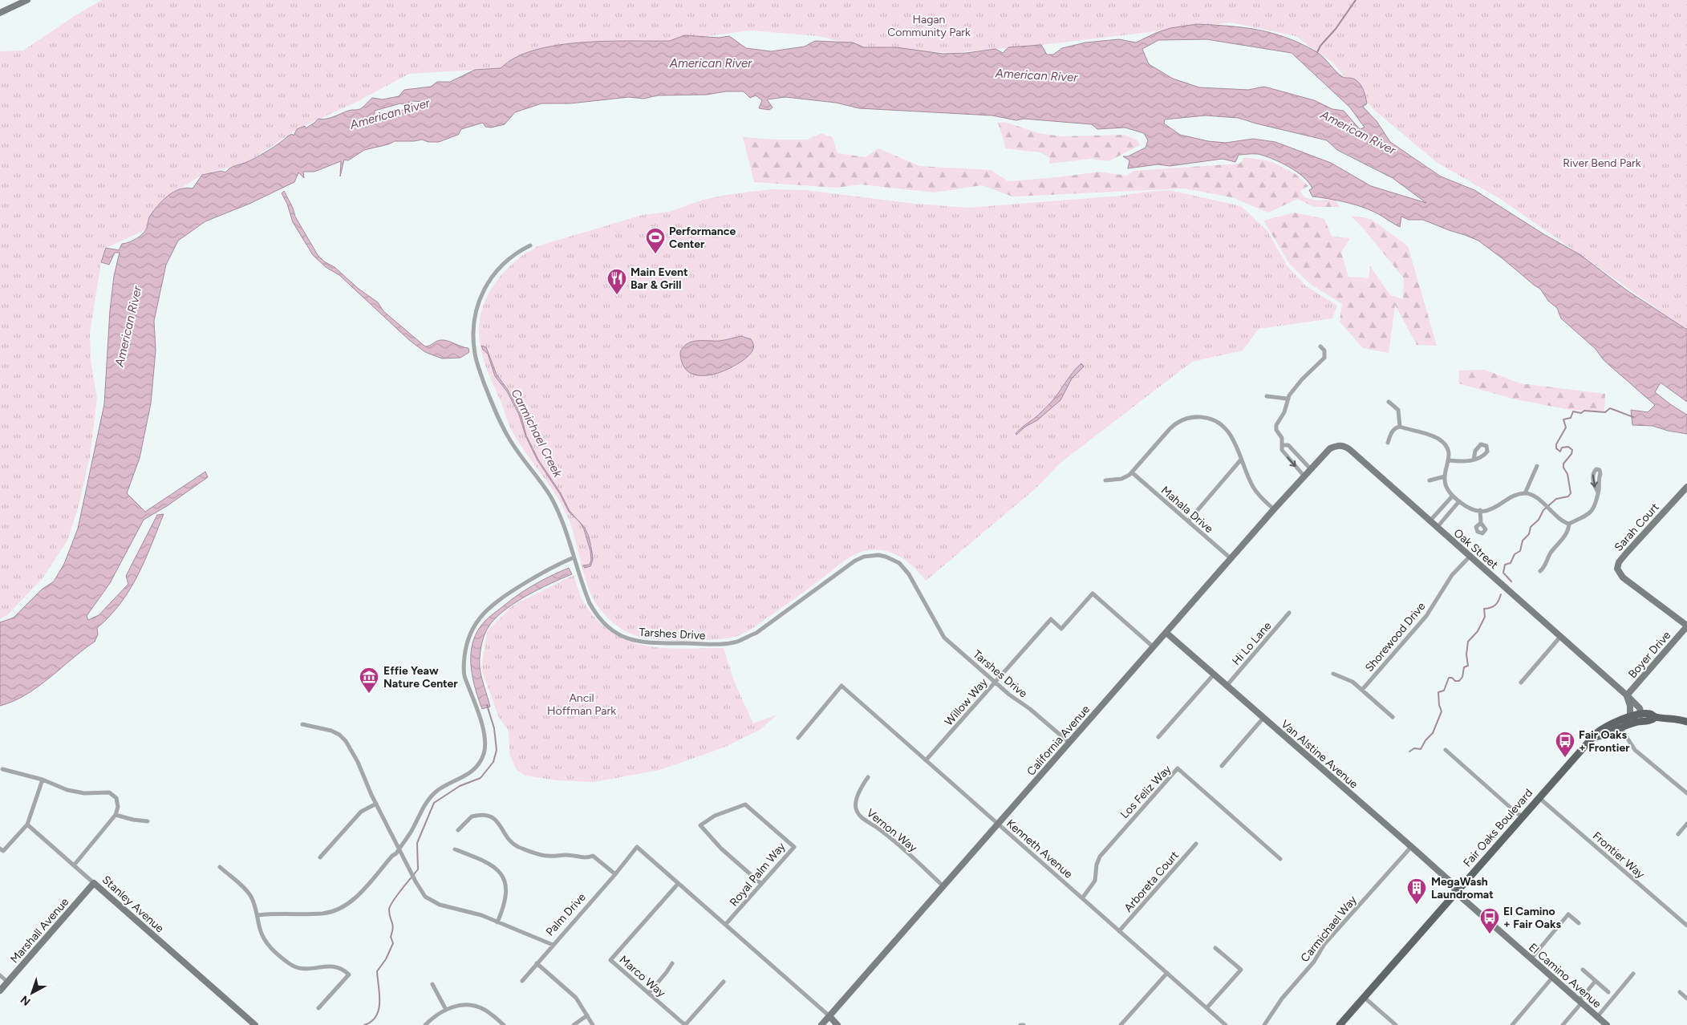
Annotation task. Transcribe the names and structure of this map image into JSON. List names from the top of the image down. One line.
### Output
{"streets":{"main road":["Fair Oaks Boulevard"],"street":["Mahala Drive","Sarah Court","Oak Street","Tarshes Drive","Shorewood Drive","Hi Lo Lane","Boyer Drive","Willow Way","California Avenue","Van Alstine Avenue","Los Feliz Way","Vernon Way","Kenneth Avenue","Frontier Way","Royal Palm Way","Arboreta Court","Stanley Avenue","Palm Drive","Carmichael Way","Marshall Avenue","El Camino Avenue","Marco Way"]},"crossings":[["Mahala Drive","California Avenue"],["Sarah Court","Boyer Drive"],["Oak Street","Shorewood Drive"],["Oak Street","Boyer Drive"],["Oak Street","California Avenue"],["Tarshes Drive","Willow Way"],["Tarshes Drive","California Avenue"],["Hi Lo Lane","Van Alstine Avenue"],["Willow Way","California Avenue"],["Willow Way","Kenneth Avenue"],["California Avenue","Van Alstine Avenue"],["California Avenue","Vernon Way"],["California Avenue","Kenneth Avenue"],["California Avenue","Palm Drive"],["Van Alstine Avenue","Fair Oaks Boulevard"],["Van Alstine Avenue","Carmichael Way"],["Van Alstine Avenue","El Camino Avenue"],["Los Feliz Way","Kenneth Avenue"],["Fair Oaks Boulevard","Frontier Way"],["Fair Oaks Boulevard","El Camino Avenue"],["Kenneth Avenue","Arboreta Court"],["Royal Palm Way","Palm Drive"],["Stanley Avenue","Marshall Avenue"],["Palm Drive","Marco Way"]],"water":["American River","Carmichael Creek"],"parks":["Hagan Community Park","River Bend Park","Ancil Hoffman Park"],"places":{"sports":["Performance Center"],"restaurant":["Main Event Bar & Grill"],"museum":["Effie Yeaw Nature Center"],"bus stop":["Fair Oaks + Frontier","El Camino + Fair Oaks"],"building":["MegaWash Laundromat"]},"north":"bottom left"}
